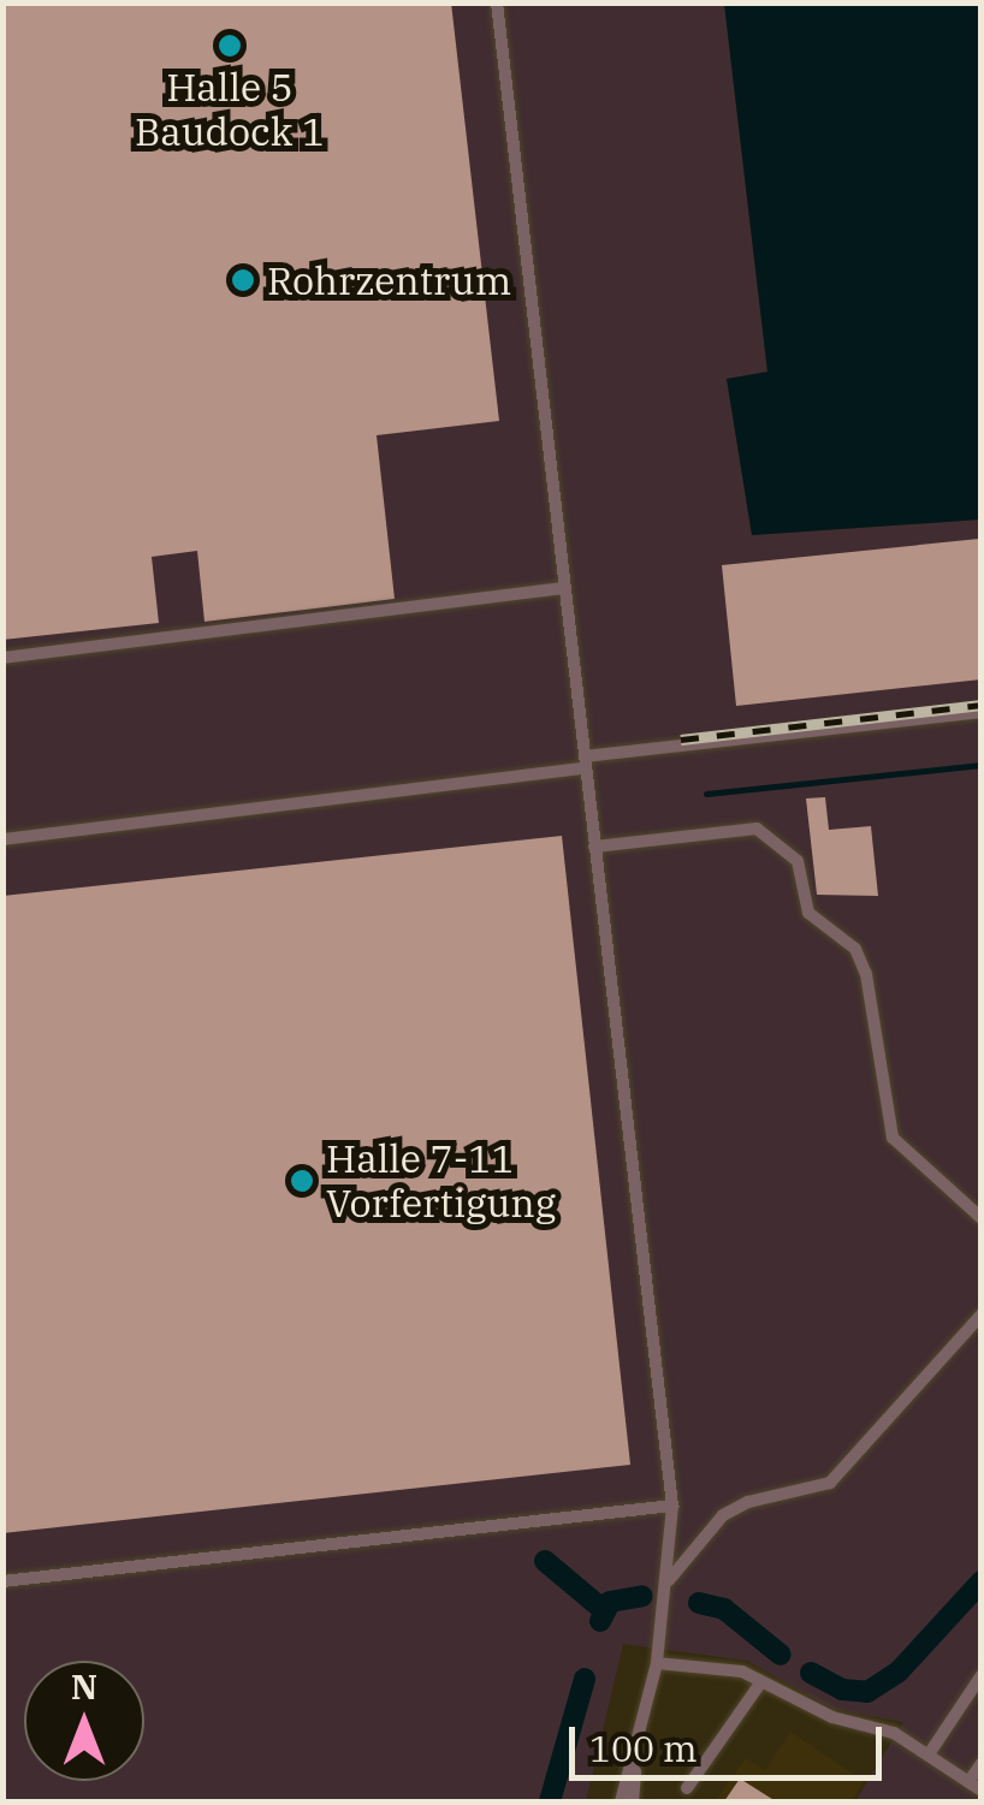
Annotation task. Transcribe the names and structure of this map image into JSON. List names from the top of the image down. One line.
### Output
{"places":["Halle 5 Baudock 1","Rohrzentrum","Halle 7-11 Vorfertigung"],"scale_bar":"100 m","north":"top"}
